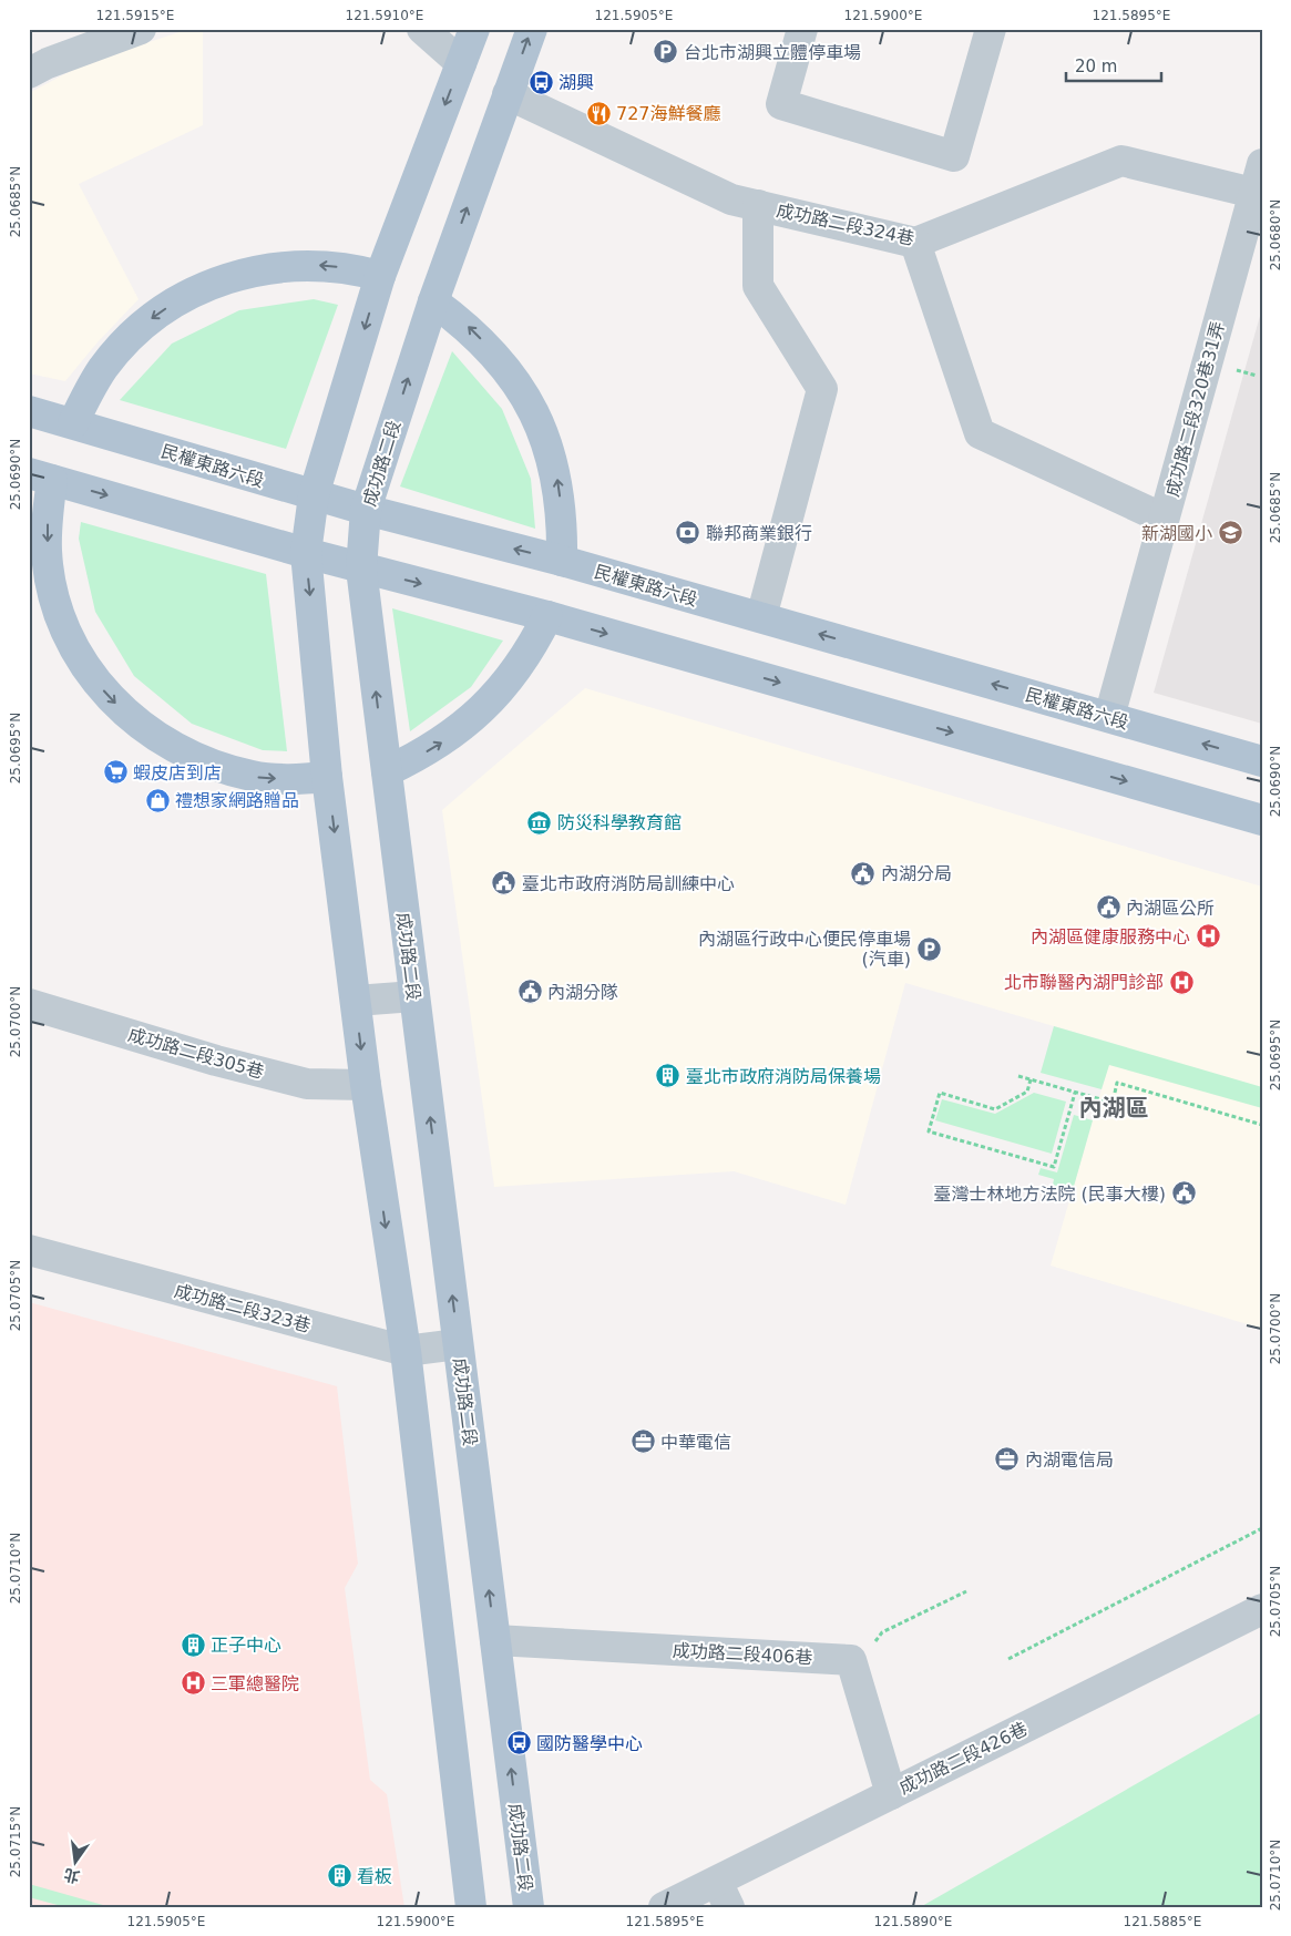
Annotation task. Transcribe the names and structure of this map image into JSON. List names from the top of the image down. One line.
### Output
{"streets":{"main road":["成功路二段","民權東路六段"],"street":["成功路二段324巷","成功路二段320巷31弄","成功路二段305巷","成功路二段323巷","成功路二段406巷","成功路二段426巷"]},"crossings":[["成功路二段324巷","成功路二段320巷31弄"],["成功路二段324巷","成功路二段"],["成功路二段320巷31弄","民權東路六段"],["成功路二段","民權東路六段"],["成功路二段","成功路二段323巷"],["成功路二段","成功路二段406巷"]],"districts":["內湖區"],"places":{"parking":["台北市湖興立體停車場","內湖區行政中心便民停車場 (汽車)"],"bus stop":["湖興","國防醫學中心"],"restaurant":["727海鮮餐廳"],"bank":["聯邦商業銀行"],"school or university":["新湖國小"],"supermarket":["蝦皮店到店"],"shop":["禮想家網路贈品"],"museum":["防災科學教育館"],"public building":["內湖分局","臺北市政府消防局訓練中心","內湖區公所","內湖分隊","臺灣士林地方法院 (民事大樓)"],"hospital":["內湖區健康服務中心","北市聯醫內湖門診部","三軍總醫院"],"building":["臺北市政府消防局保養場","正子中心","看板"],"office":["中華電信","內湖電信局"]},"scale_bar":"20 m","north":"bottom","coordinates":["121.5915°E","121.5910°E","121.5905°E","121.5900°E","121.5895°E","25.0685°N","25.0680°N","25.0690°N","25.0695°N","25.0700°N","25.0705°N","25.0710°N","25.0715°N","121.5890°E","121.5885°E"]}
